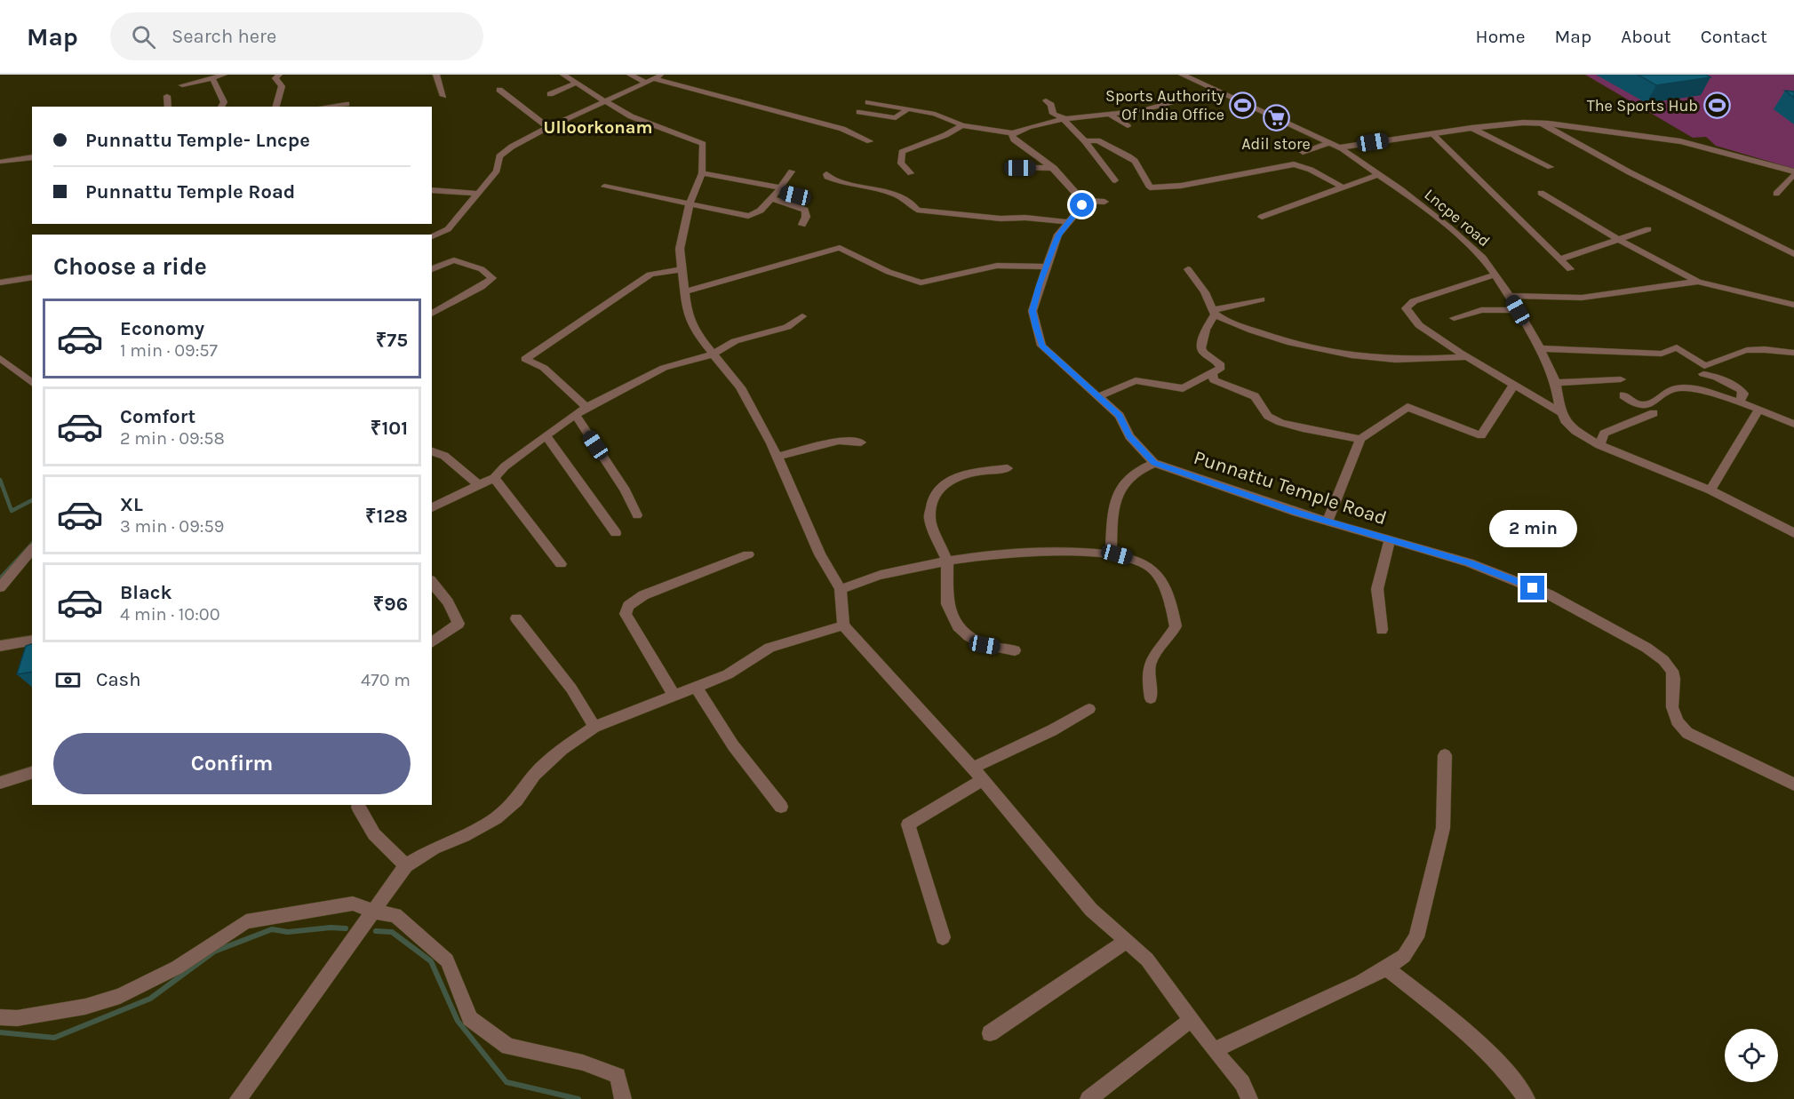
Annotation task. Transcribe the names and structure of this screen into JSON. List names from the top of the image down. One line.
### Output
{"streets":{"street":["Lncpe road","Punnattu Temple Road"]},"districts":["Ulloorkonam"],"places":{"sports":["Sports Authority Of India Office","The Sports Hub"],"supermarket":["Adil store"]},"page":{"header":"Map","search":"Search here","nav":["Home","Map","About","Contact"],"banner":["Punnattu Temple- Lncpe","Punnattu Temple Road"],"heading":"Choose a ride","list":[{"name":"Economy","note":"1 min · 09:57","value":"₹75"},{"name":"Comfort","note":"2 min · 09:58","value":"₹101"},{"name":"XL","note":"3 min · 09:59","value":"₹128"},{"name":"Black","note":"4 min · 10:00","value":"₹96"}],"bubble":"2 min","pay":["Cash","470 m"],"buttons":"Confirm"}}
